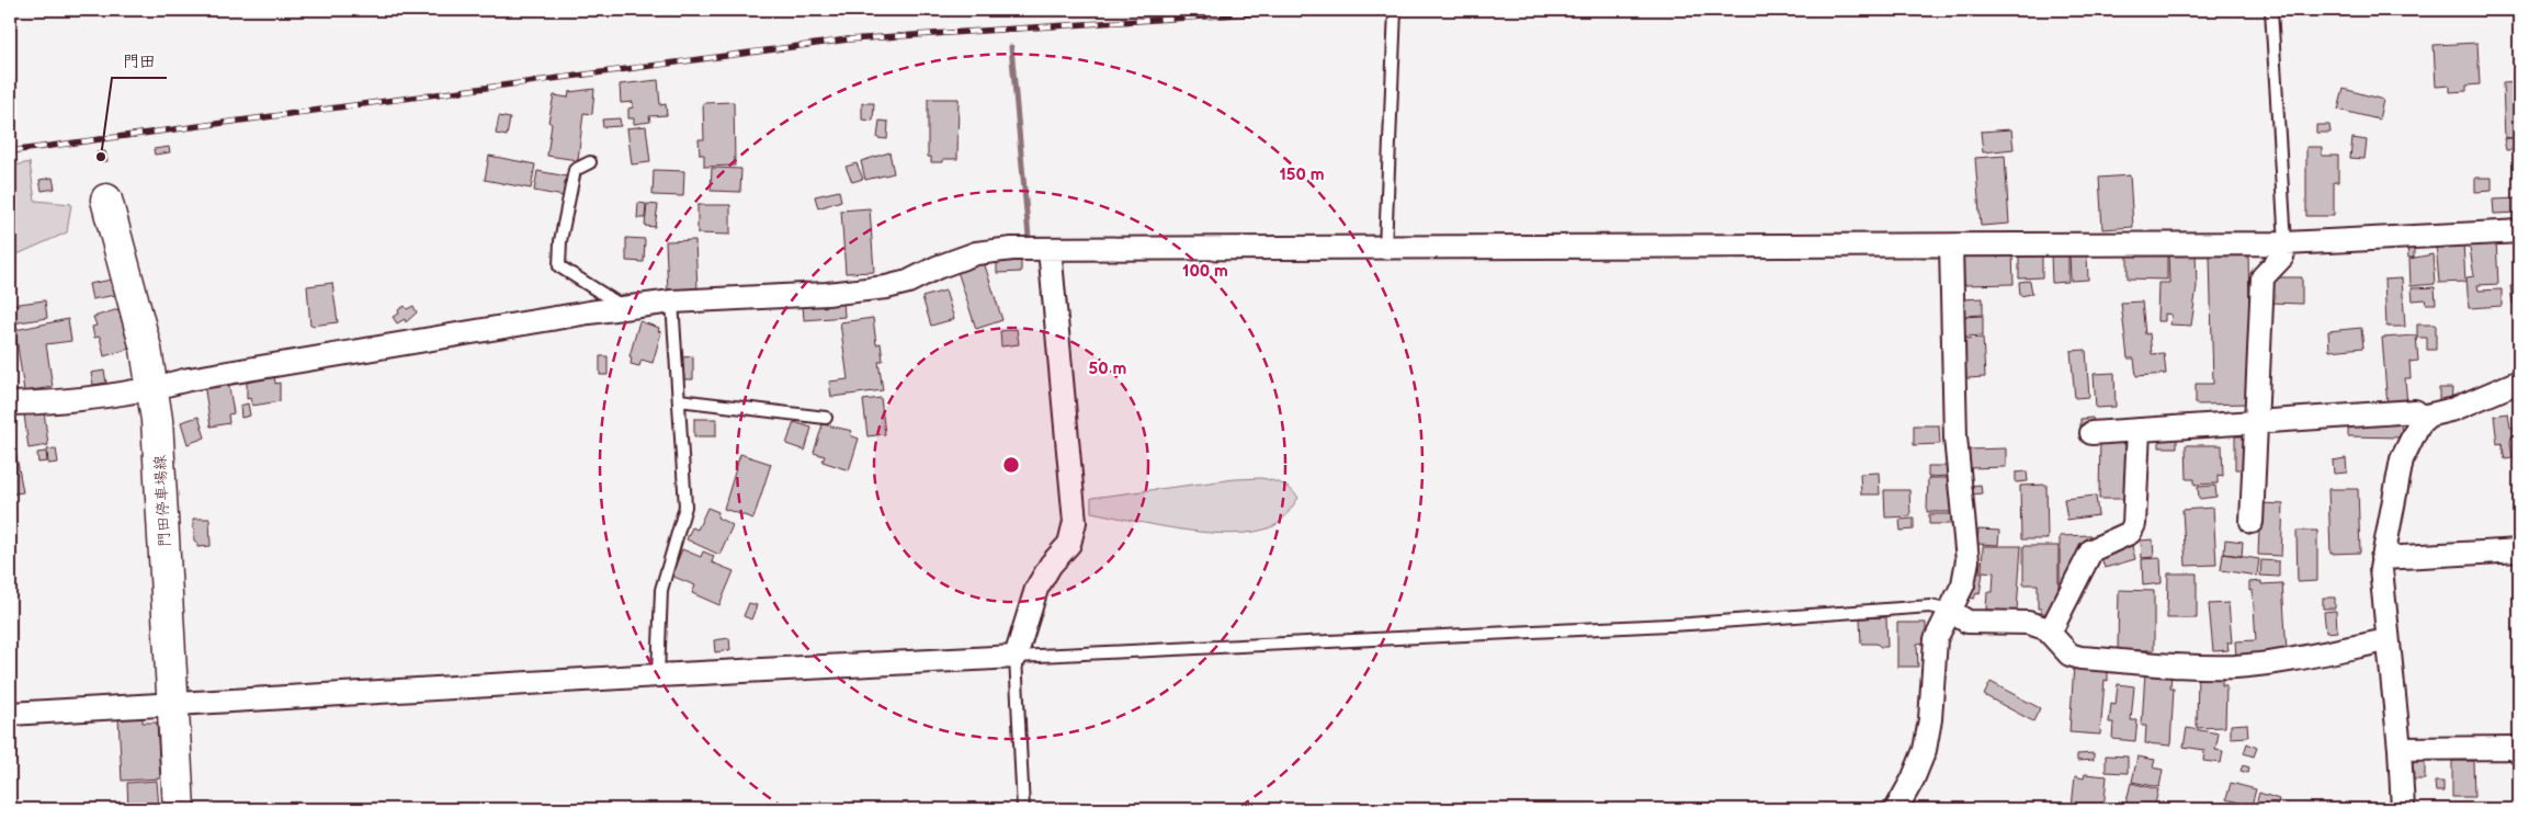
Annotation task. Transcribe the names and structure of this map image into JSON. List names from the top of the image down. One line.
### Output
{"streets":{"main road":["門田停車場線"]},"places":["門田"],"rings":["150 m","100 m","50 m"]}
